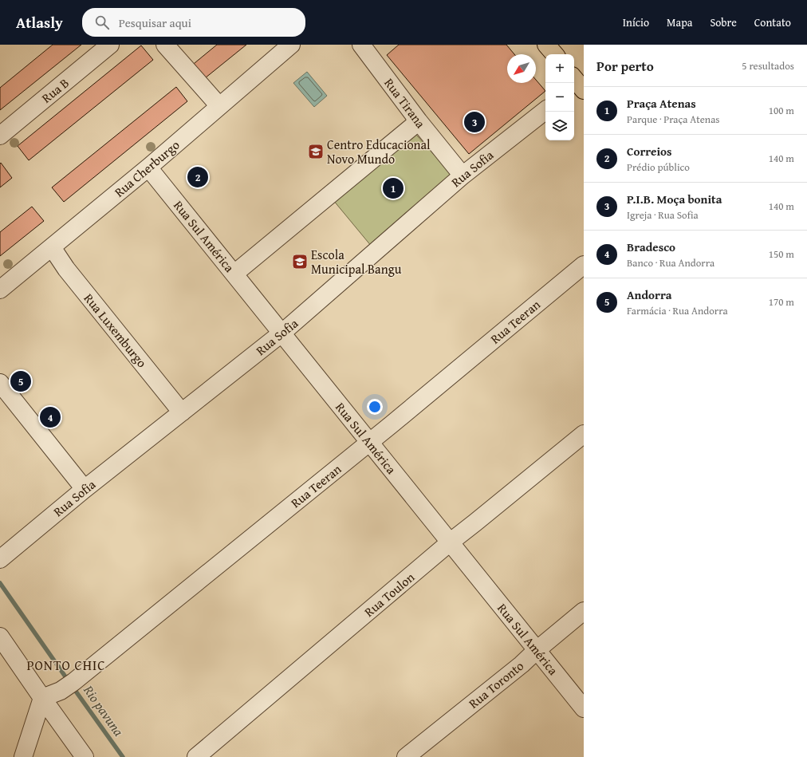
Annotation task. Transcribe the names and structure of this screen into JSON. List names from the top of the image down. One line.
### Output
{"streets":{"street":["Rua B","Rua Tirana","Rua Cherburgo","Rua Sofia","Rua Sul América","Rua Teeran","Rua Luxemburgo","Rua Toulon","Rua Toronto"]},"crossings":[["Rua Tirana","Rua Sofia"],["Rua Cherburgo","Rua Sul América"],["Rua Cherburgo","Rua Luxemburgo"],["Rua Sofia","Rua Sul América"],["Rua Sofia","Rua Luxemburgo"],["Rua Sul América","Rua Teeran"],["Rua Sul América","Rua Toulon"],["Rua Sul América","Rua Toronto"]],"districts":["PONTO CHIC"],"water":["Rio pavuna"],"places":{"school or university":["Centro Educacional Novo Mundo","Escola Municipal Bangu"]},"north":"bottom left","page":{"header":"Atlasly","search":"Pesquisar aqui","nav":["Início","Mapa","Sobre","Contato"],"heading":["Por perto","5 resultados"],"map_buttons":["+","−"],"list":[{"mark":"1","name":"Praça Atenas","note":"Parque · Praça Atenas","value":"100 m"},{"mark":"2","name":"Correios","note":"Prédio público","value":"140 m"},{"mark":"3","name":"P.I.B. Moça bonita","note":"Igreja · Rua Sofia","value":"140 m"},{"mark":"4","name":"Bradesco","note":"Banco · Rua Andorra","value":"150 m"},{"mark":"5","name":"Andorra","note":"Farmácia · Rua Andorra","value":"170 m"}],"pins":["3","2","1","5","4"]}}
